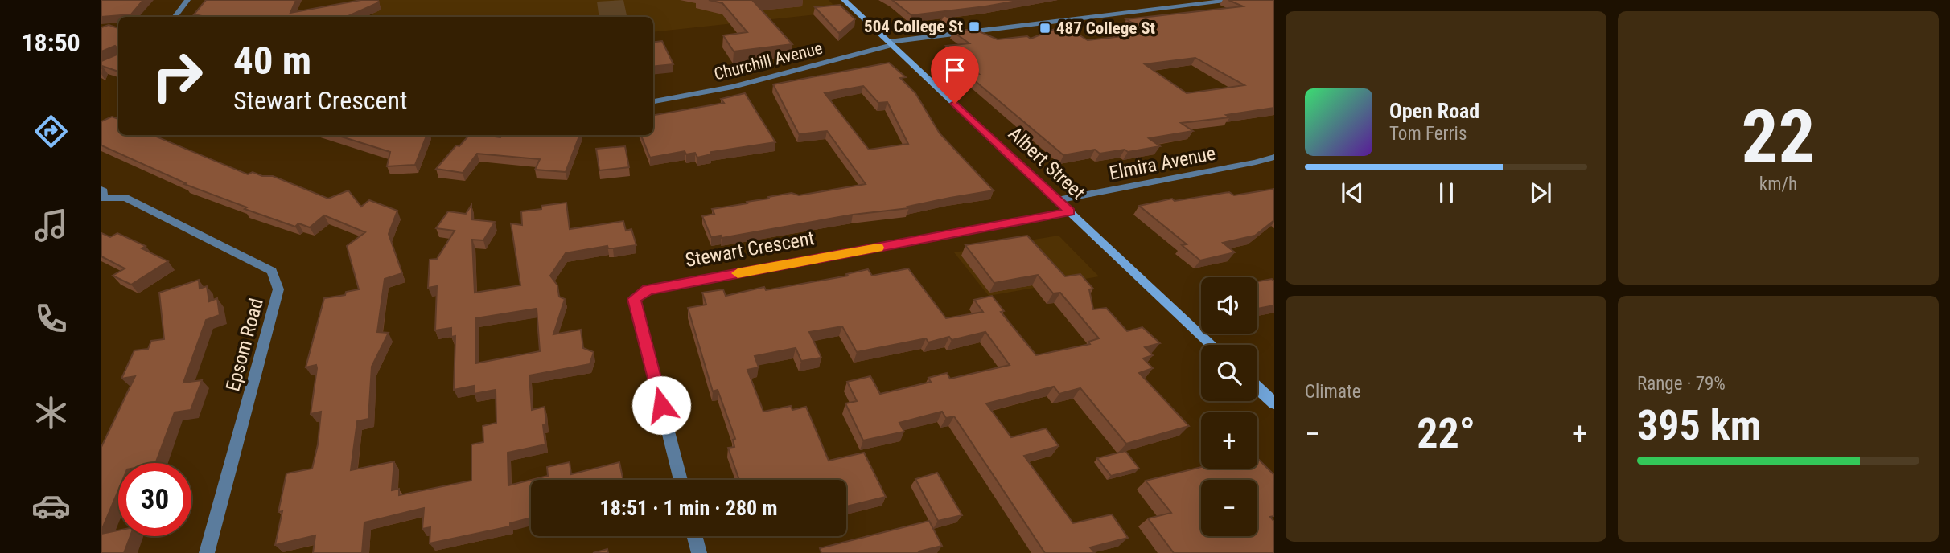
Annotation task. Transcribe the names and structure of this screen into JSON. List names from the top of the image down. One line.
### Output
{"streets":{"main road":["Albert Street"],"street":["Churchill Avenue","Elmira Avenue","Stewart Crescent","Epsom Road"]},"crossings":[["Churchill Avenue","Albert Street"],["Albert Street","Elmira Avenue"],["Albert Street","Stewart Crescent"]],"places":{"transit":["504 College St","487 College St"]},"page":{"tabs":"18:50","tile":[["22","km/h"],"Climate",["Range · 79%","395 km"]],"turn":["40 m","Stewart Crescent"],"song":["Open Road","Tom Ferris"],"map_buttons":["+","−"],"heat":["−","22°","+"],"limit":"30","trip":"18:51 · 1 min · 280 m"}}
